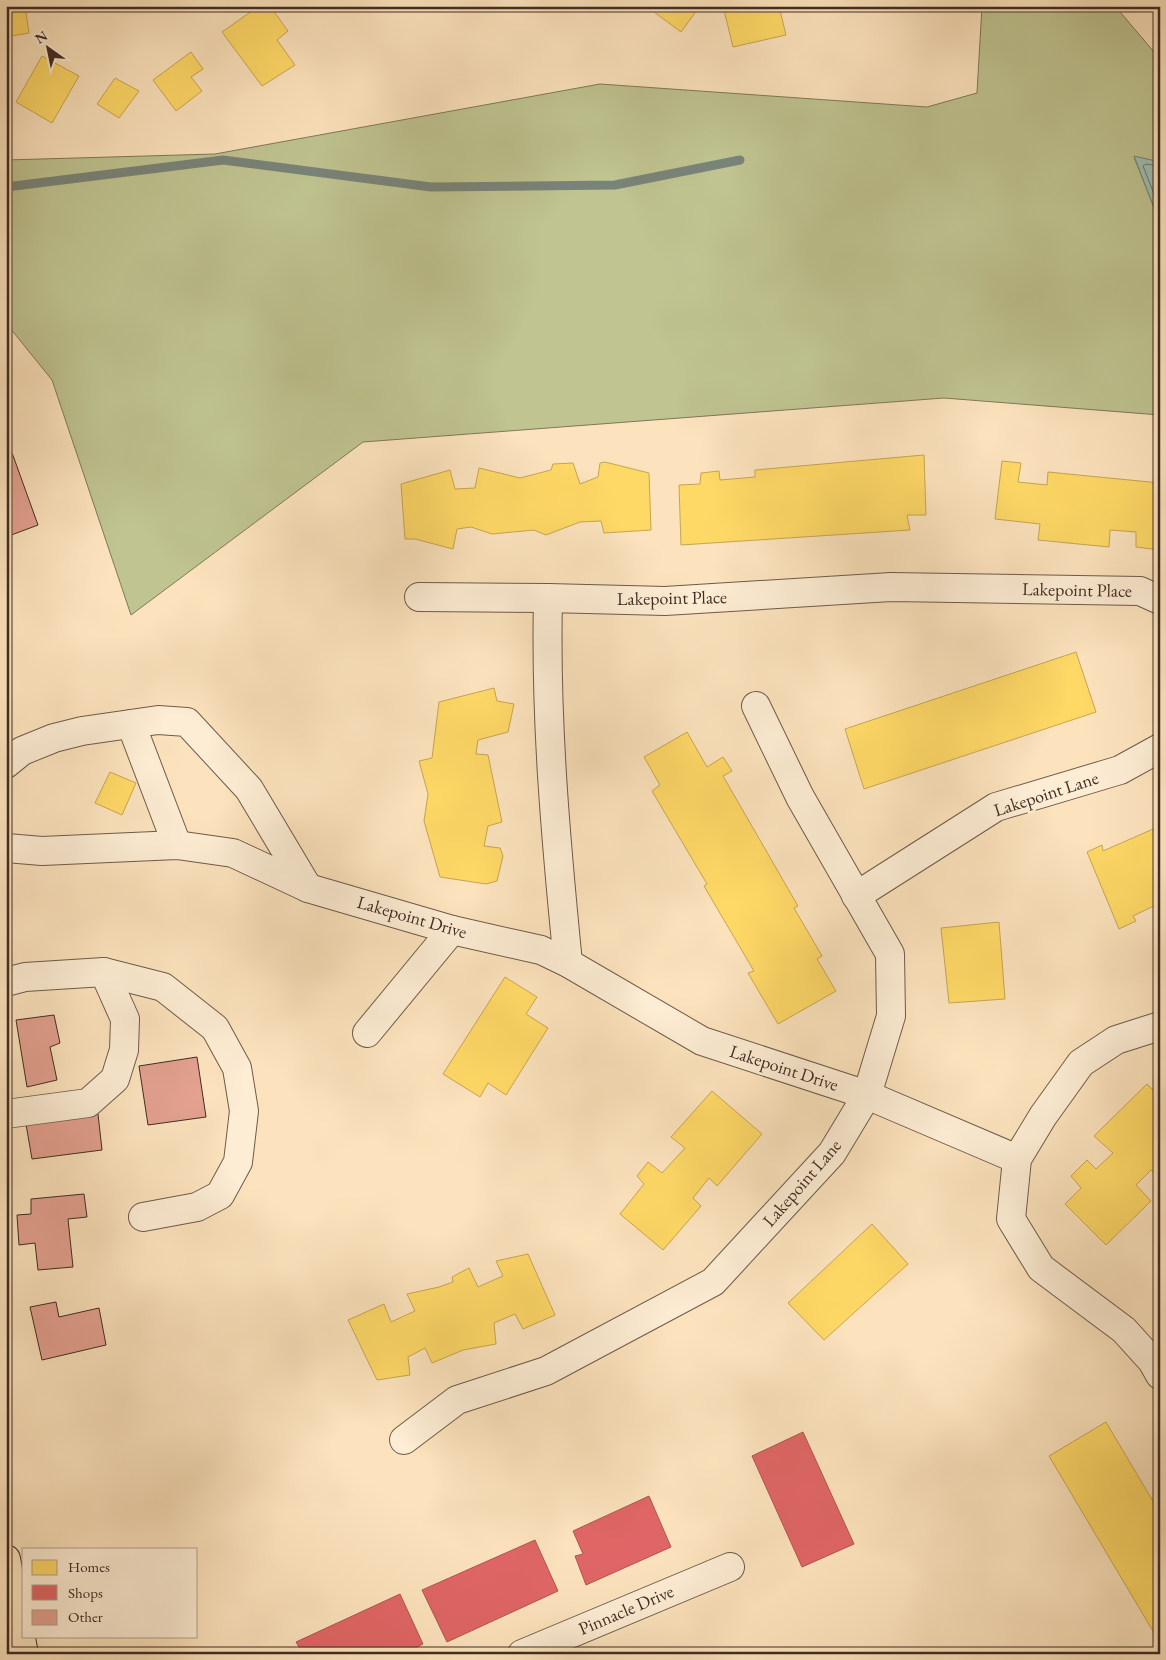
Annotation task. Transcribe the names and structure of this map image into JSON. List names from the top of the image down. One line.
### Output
{"streets":{"street":["Lakepoint Place","Lakepoint Lane","Lakepoint Drive","Pinnacle Drive"]},"crossings":[["Lakepoint Lane","Lakepoint Drive"]],"legend":["Homes","Shops","Other"],"north":"top left"}
